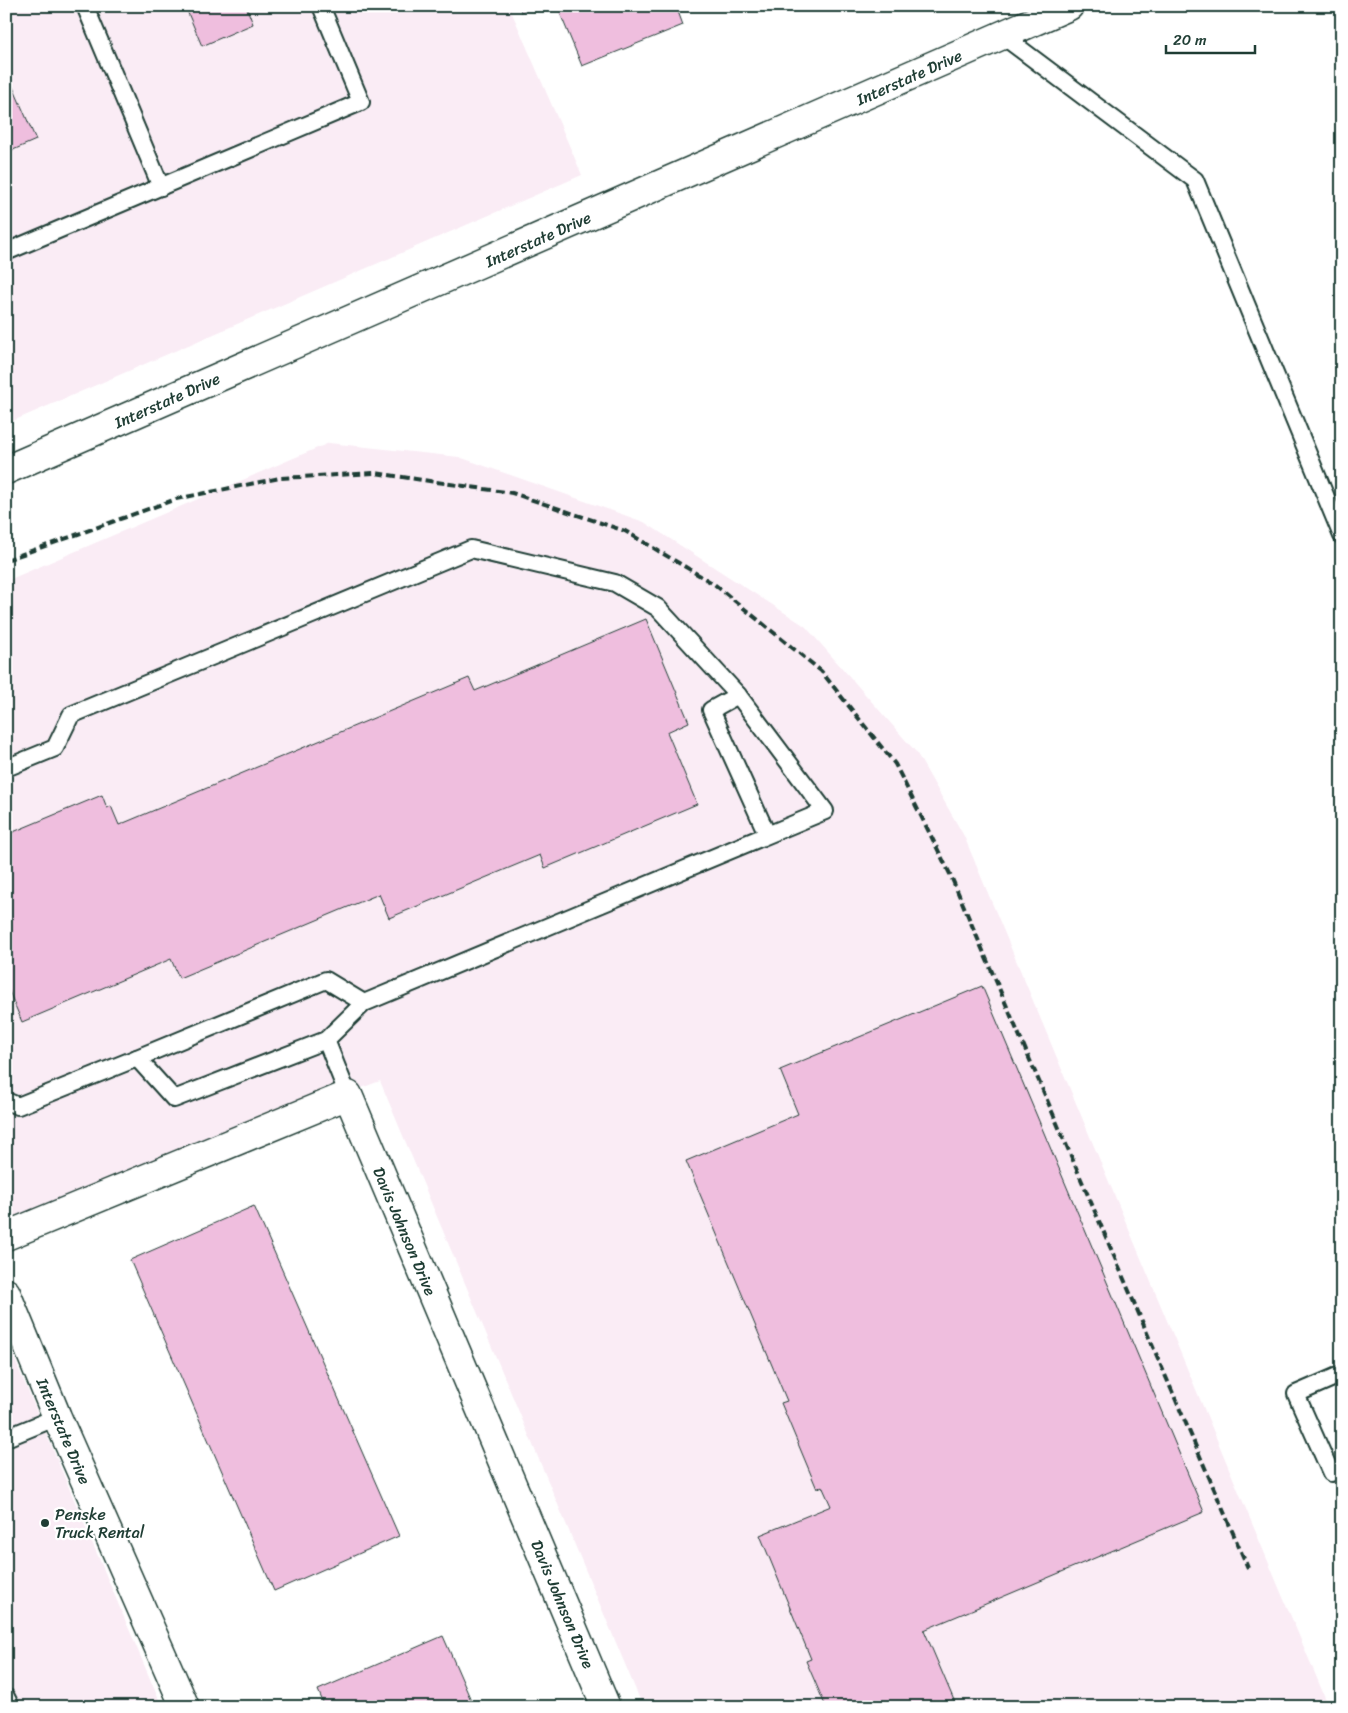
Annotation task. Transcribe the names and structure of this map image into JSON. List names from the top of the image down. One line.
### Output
{"streets":{"street":["Interstate Drive","Davis Johnson Drive"]},"places":["Penske Truck Rental"],"scale_bar":"20 m"}
